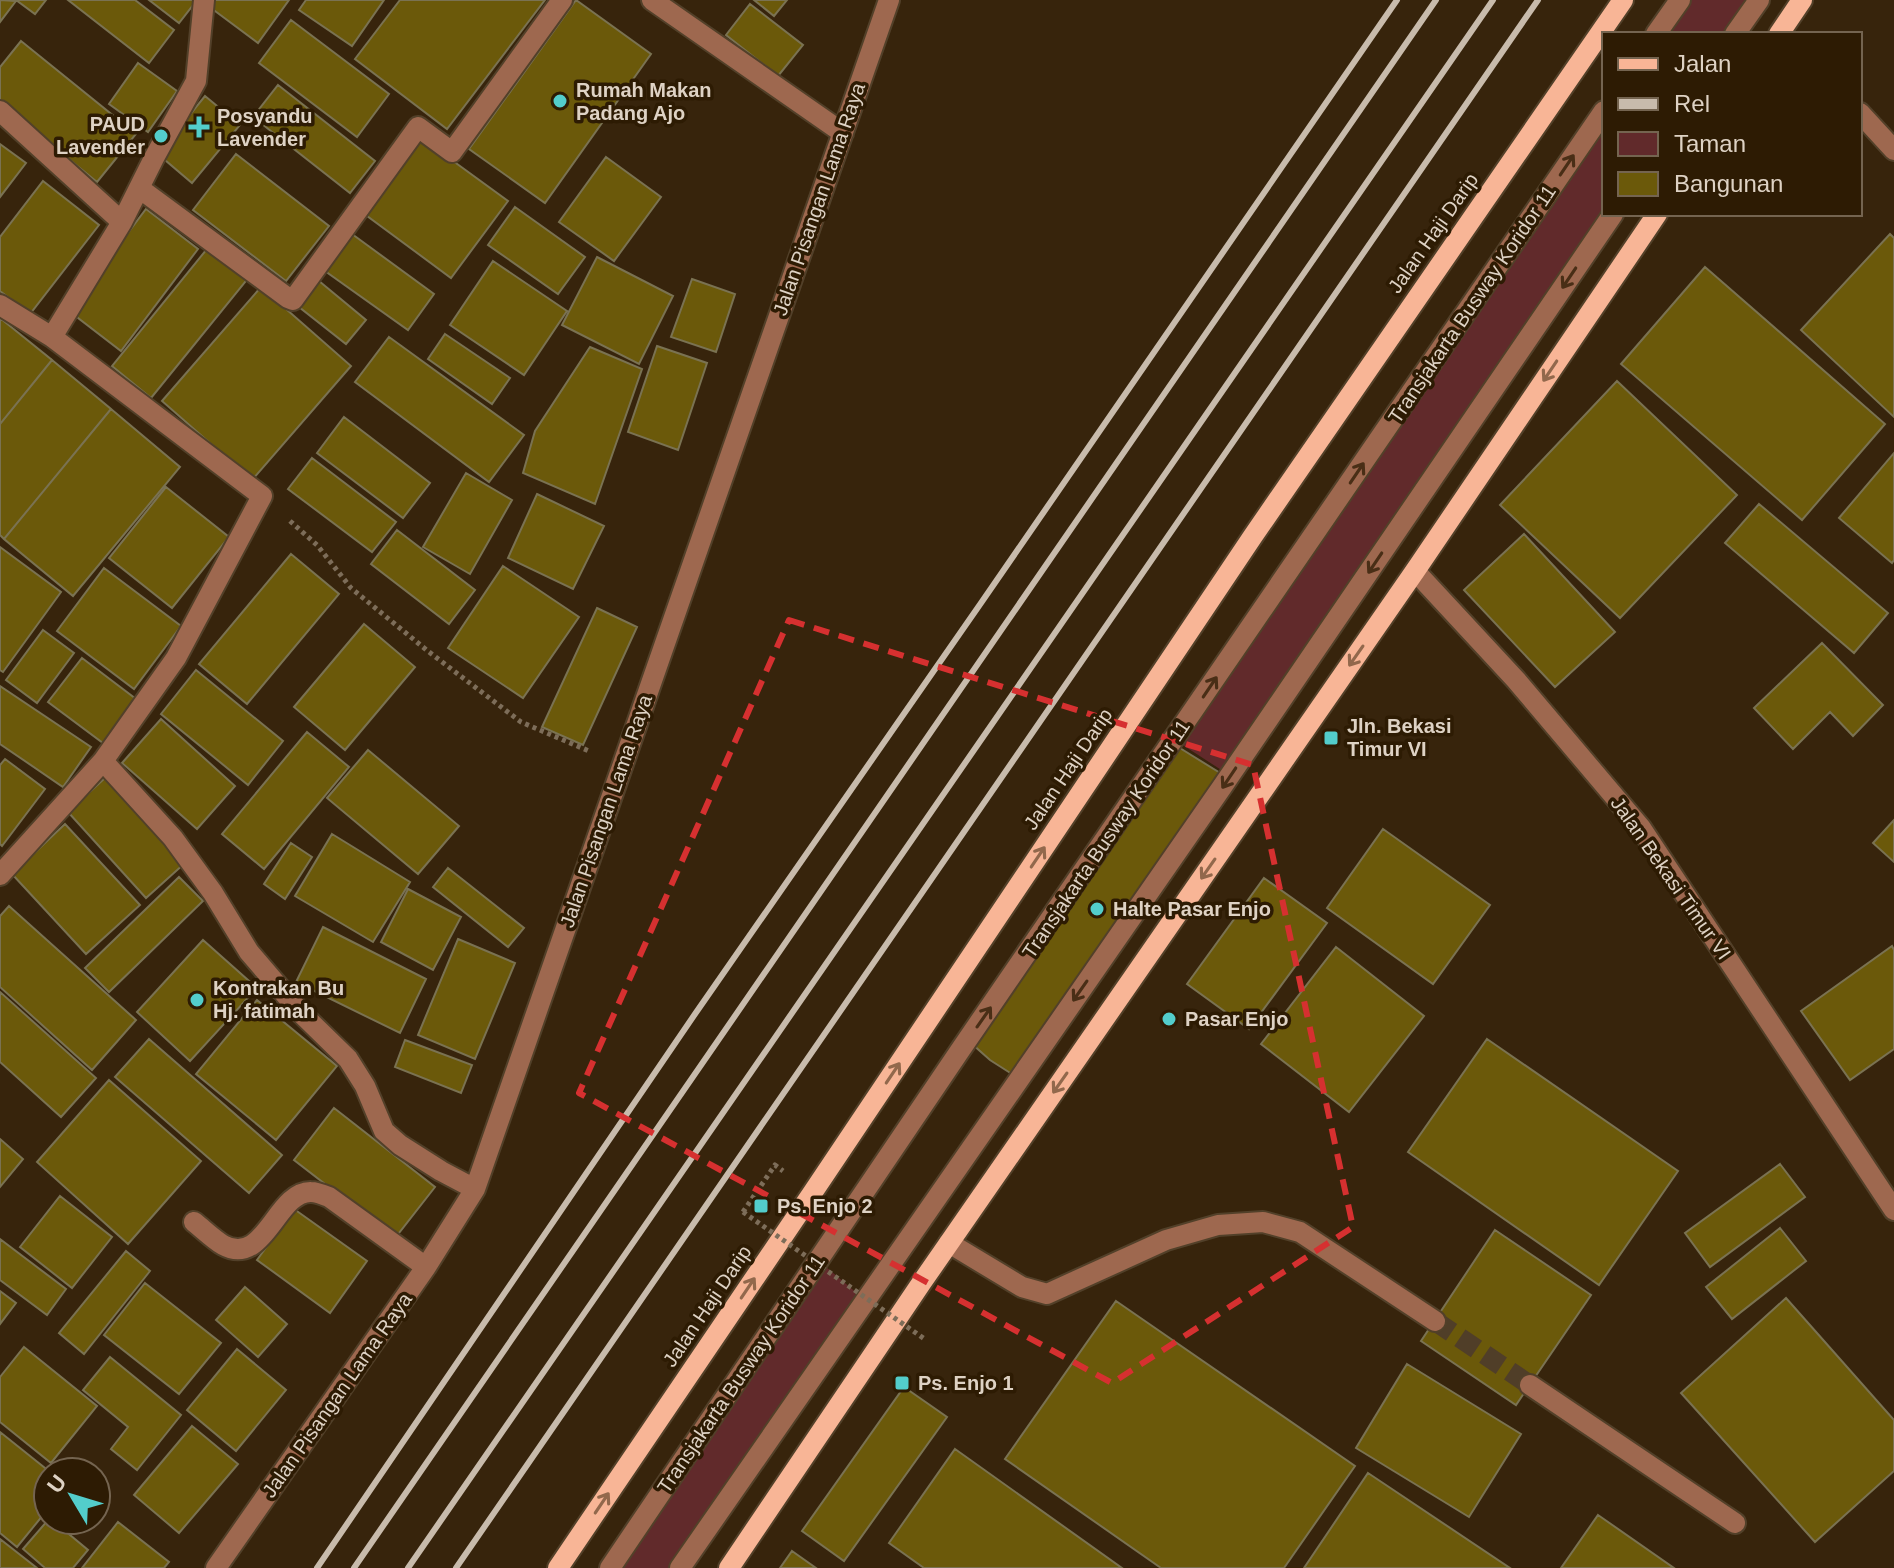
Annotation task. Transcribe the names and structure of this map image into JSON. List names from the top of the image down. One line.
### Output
{"streets":{"main road":["Jalan Haji Darip"],"street":["Jalan Pisangan Lama Raya","Transjakarta Busway Koridor 11","Jalan Bekasi Timur VI"]},"places":{"other":["Rumah Makan Padang Ajo","PAUD Lavender","Halte Pasar Enjo","Kontrakan Bu Hj. fatimah","Pasar Enjo"],"health":["Posyandu Lavender"],"transit":["Jln. Bekasi Timur VI","Ps. Enjo 2","Ps. Enjo 1"]},"legend":["Jalan","Rel","Taman","Bangunan"],"north":"top left"}
